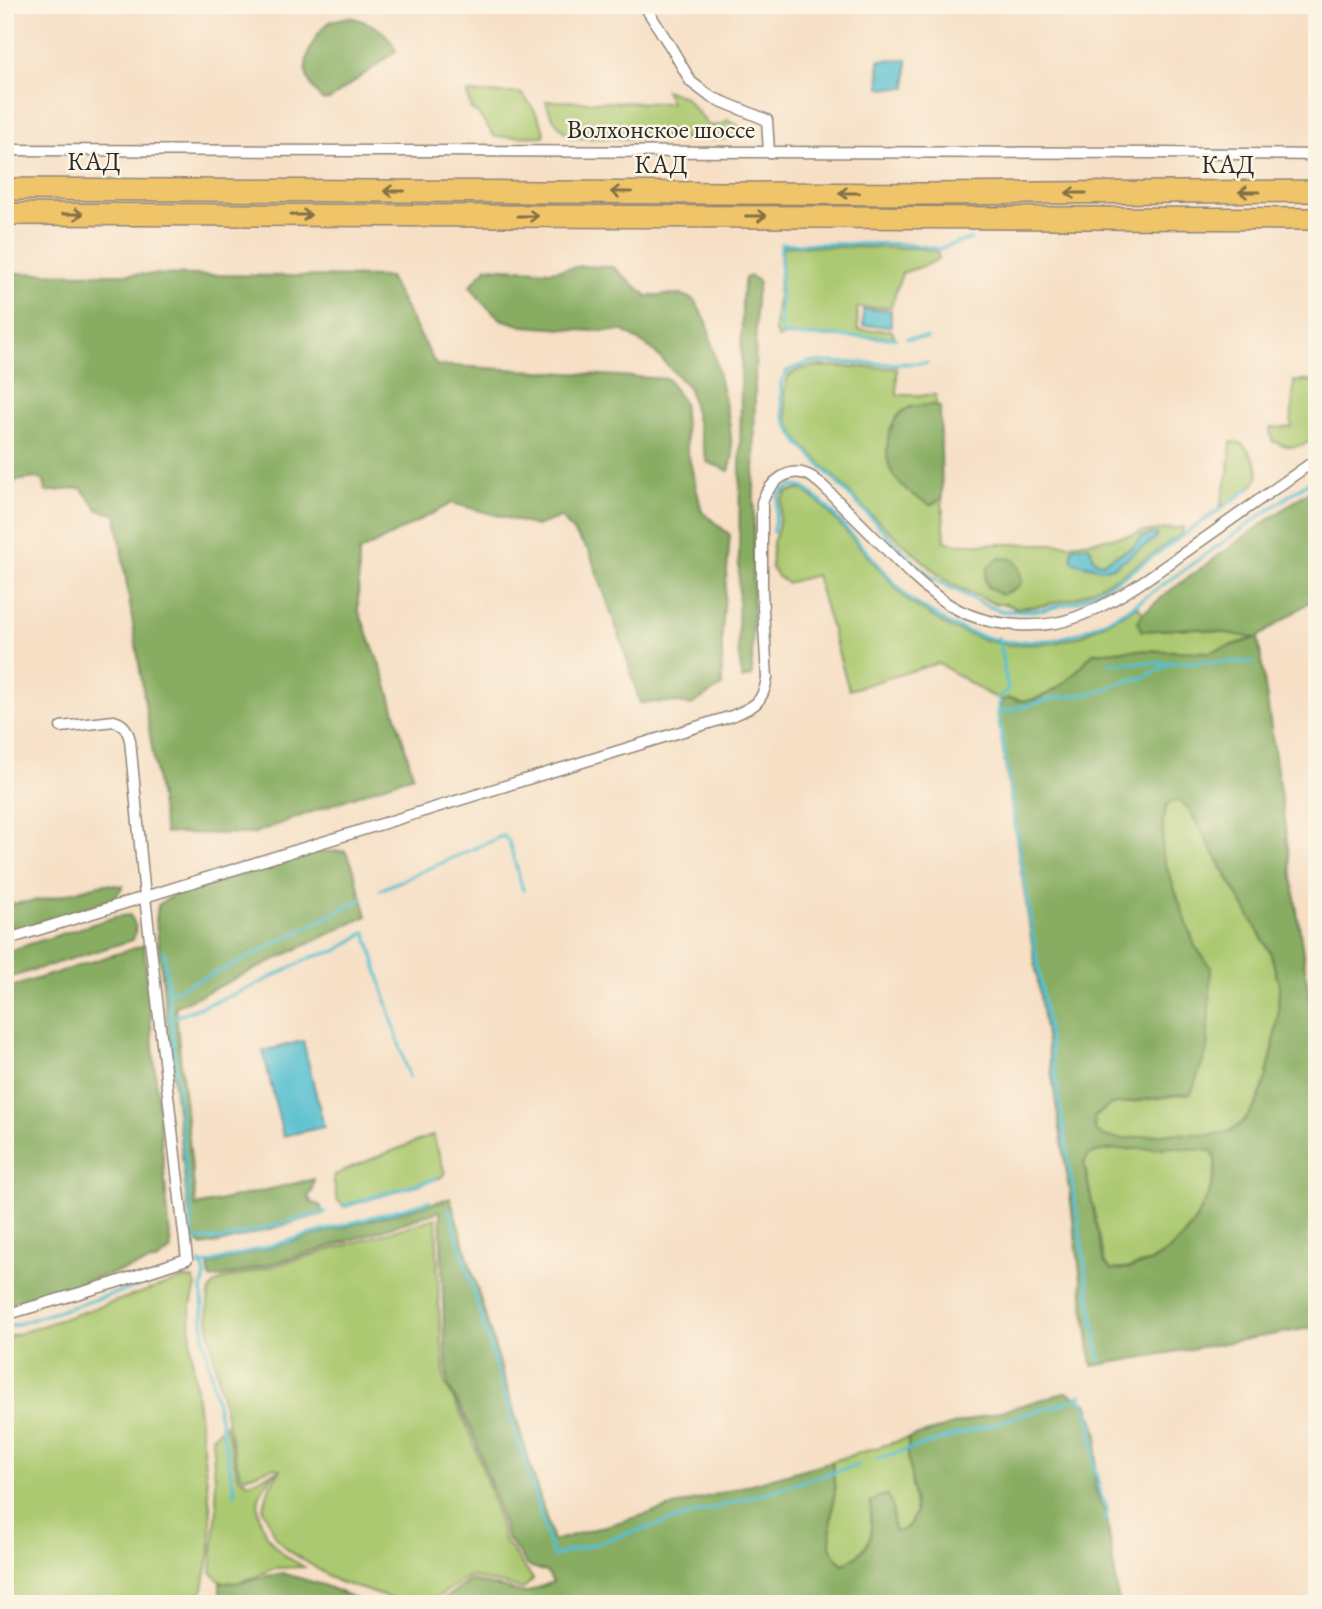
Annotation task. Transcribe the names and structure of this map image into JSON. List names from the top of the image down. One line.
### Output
{"streets":{"highway":["КАД"],"street":["Волхонское шоссе"]}}
